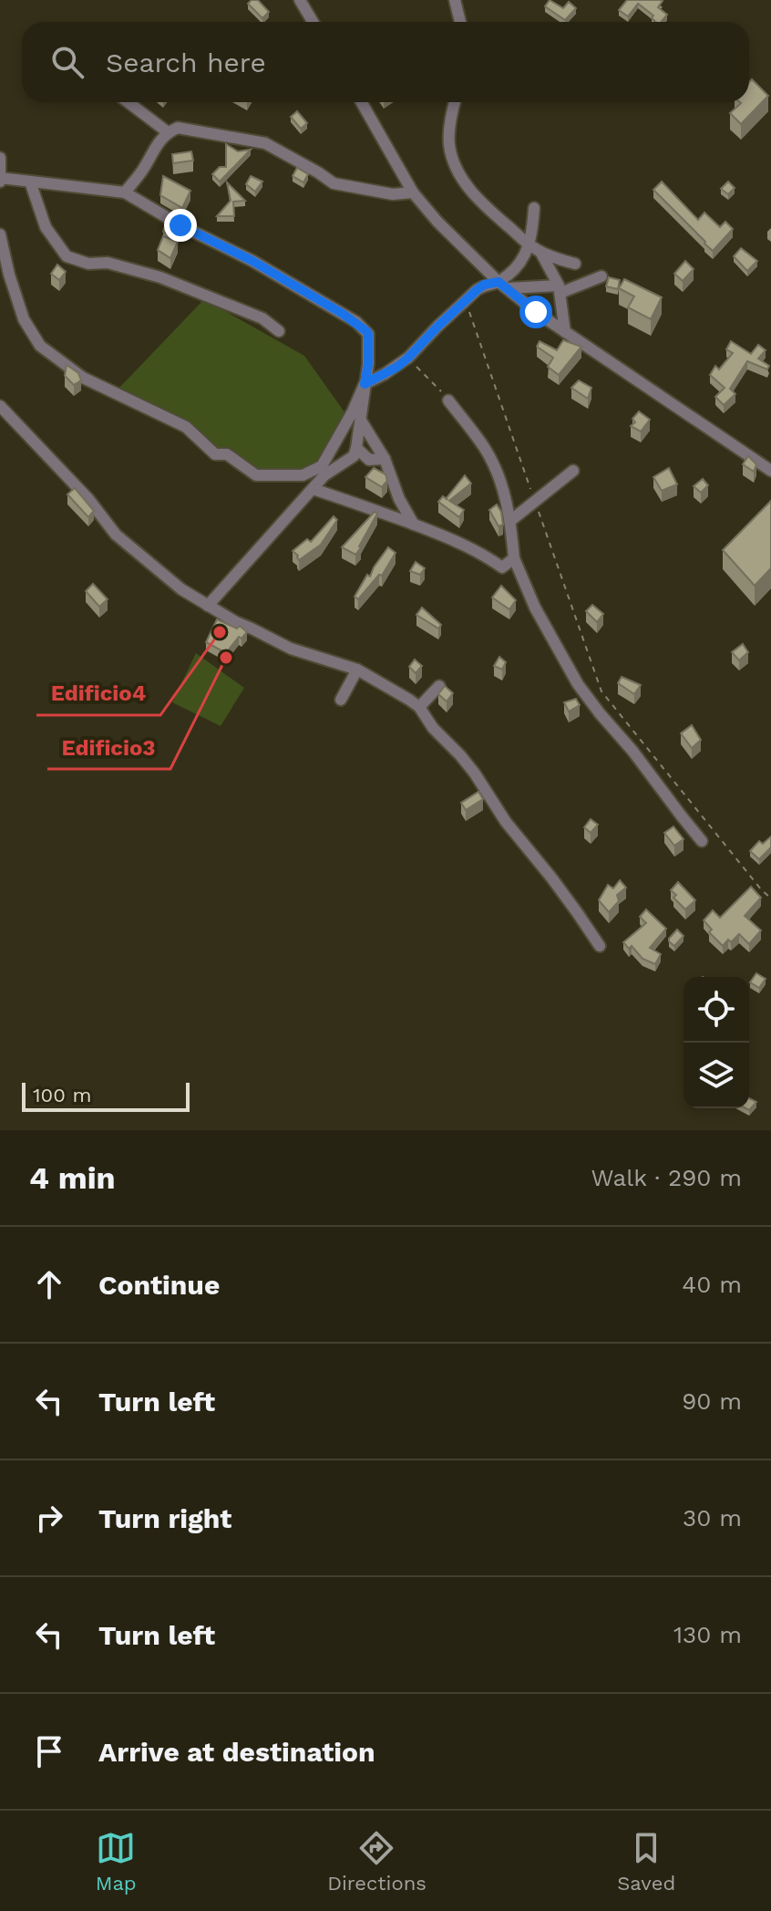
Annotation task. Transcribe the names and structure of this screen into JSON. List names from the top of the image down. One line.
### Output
{"places":["Edificio4","Edificio3"],"scale_bar":"100 m","page":{"search":"Search here","scale":"100 m","heading":["4 min","Walk · 290 m"],"list":[["Continue","40 m"],["Turn left","90 m"],["Turn right","30 m"],["Turn left","130 m"],"Arrive at destination"],"nav":["Map","Directions","Saved"]}}
